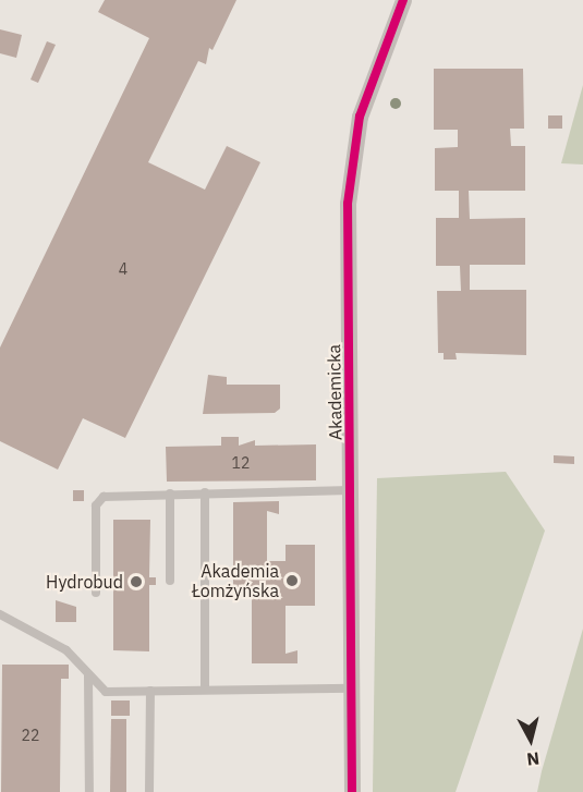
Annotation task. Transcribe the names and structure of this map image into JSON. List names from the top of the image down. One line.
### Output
{"streets":{"street":["Akademicka"]},"places":["Akademia Łomżyńska","Hydrobud"],"house_numbers":["4","12","22"],"north":"bottom"}
